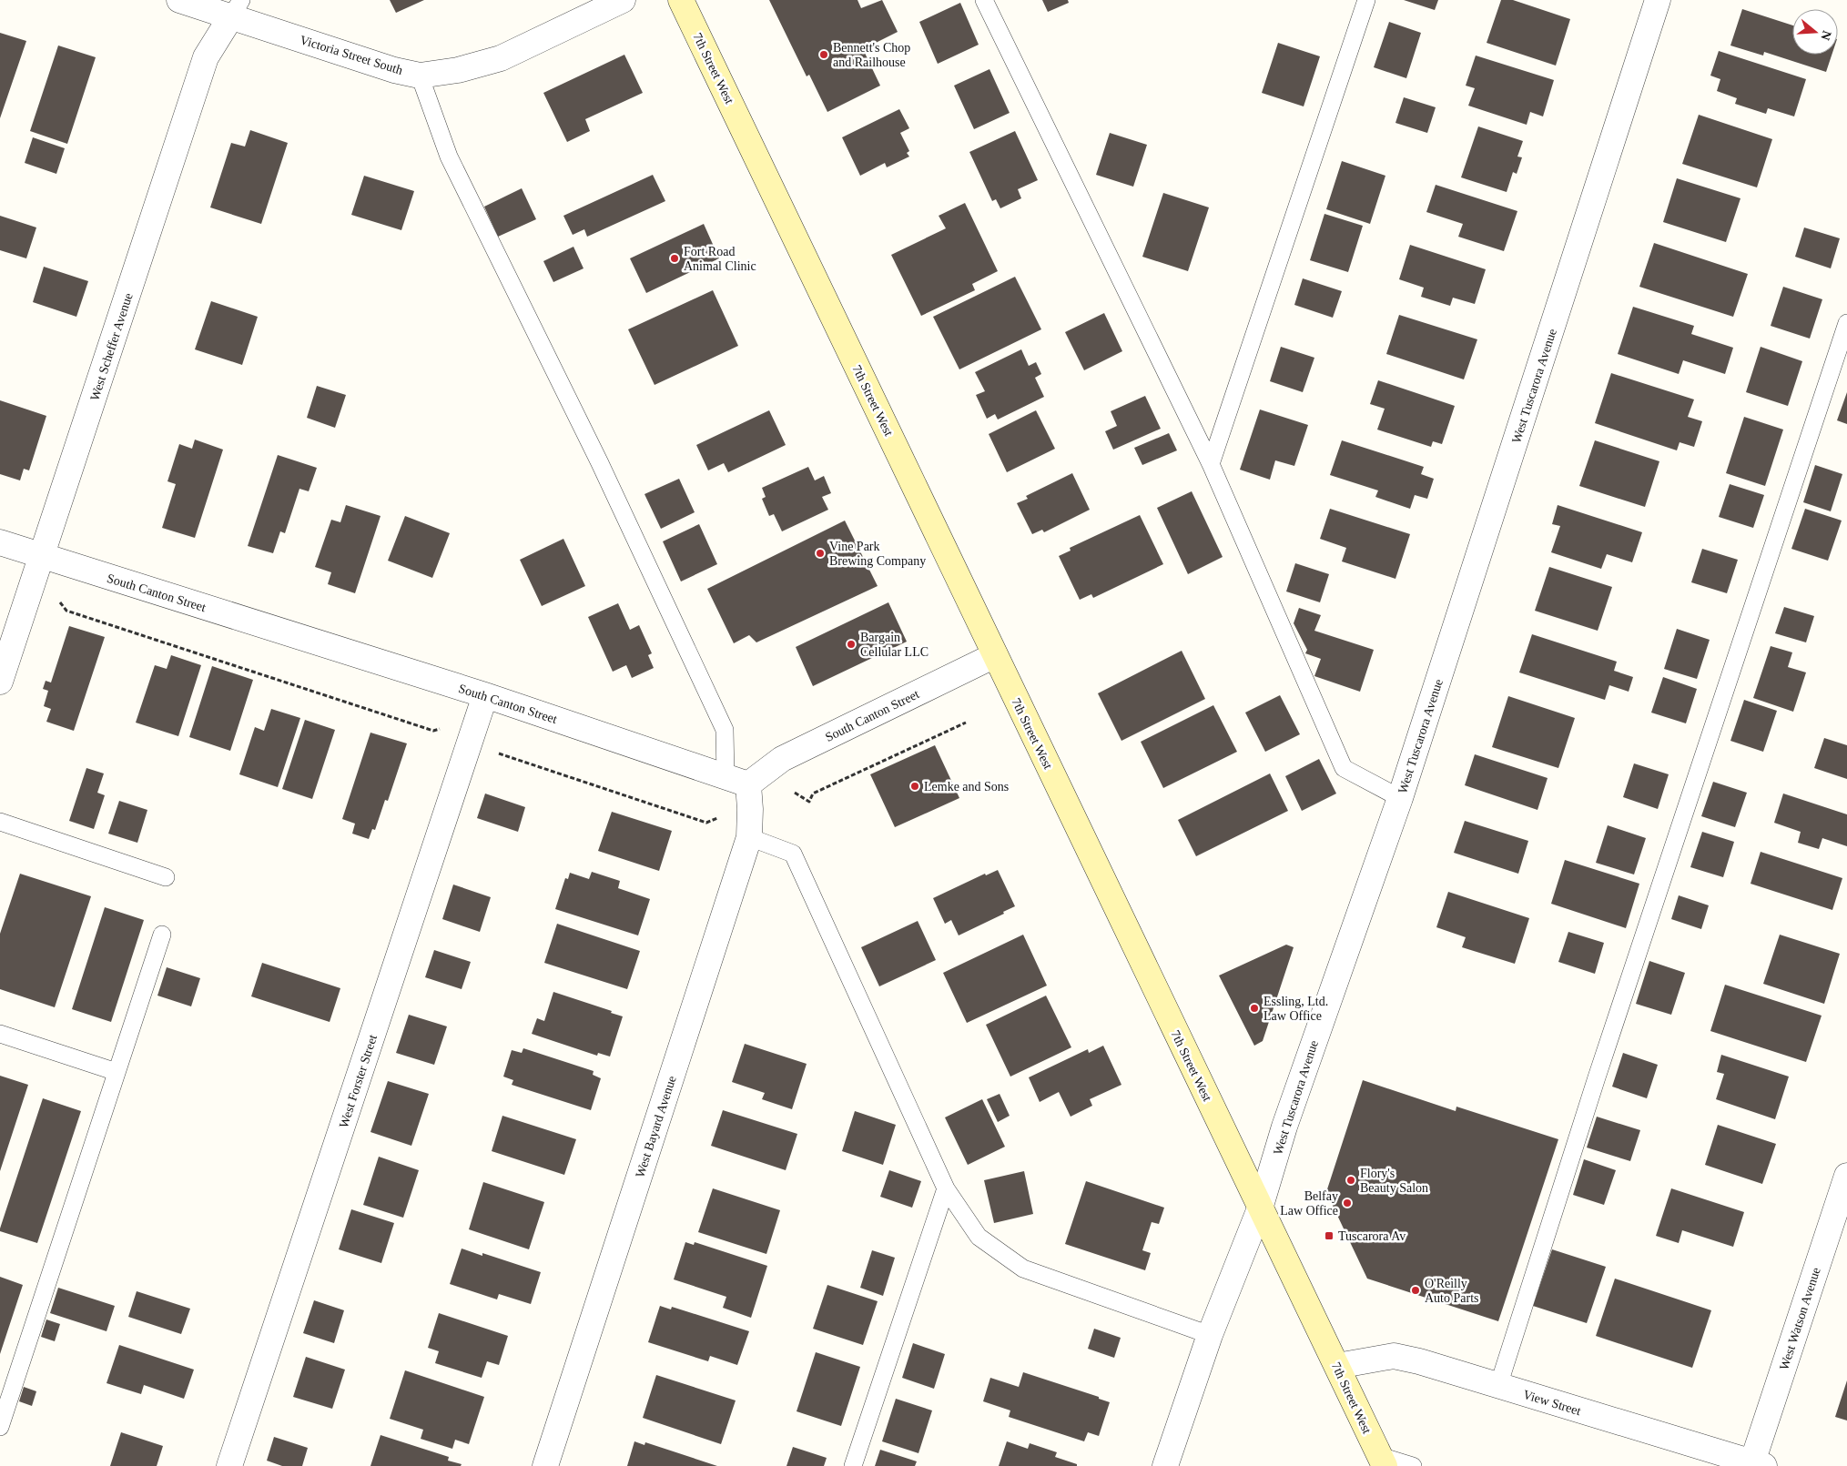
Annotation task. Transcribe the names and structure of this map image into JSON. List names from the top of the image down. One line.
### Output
{"streets":{"main road":["7th Street West"],"street":["Victoria Street South","West Scheffer Avenue","West Tuscarora Avenue","South Canton Street","West Forster Street","West Bayard Avenue","West Watson Avenue","View Street"]},"crossings":[["Victoria Street South","West Scheffer Avenue"],["7th Street West","West Tuscarora Avenue"],["7th Street West","South Canton Street"],["7th Street West","View Street"],["West Scheffer Avenue","South Canton Street"],["South Canton Street","West Forster Street"],["South Canton Street","West Bayard Avenue"],["West Watson Avenue","View Street"]],"places":{"other":["Bennett's Chop and Railhouse","Fort Road Animal Clinic","Vine Park Brewing Company","Bargain Cellular LLC","Lemke and Sons","Essling, Ltd. Law Office","Flory's Beauty Salon","Belfay Law Office","O'Reilly Auto Parts"],"transit":["Tuscarora Av"]},"north":"right"}
